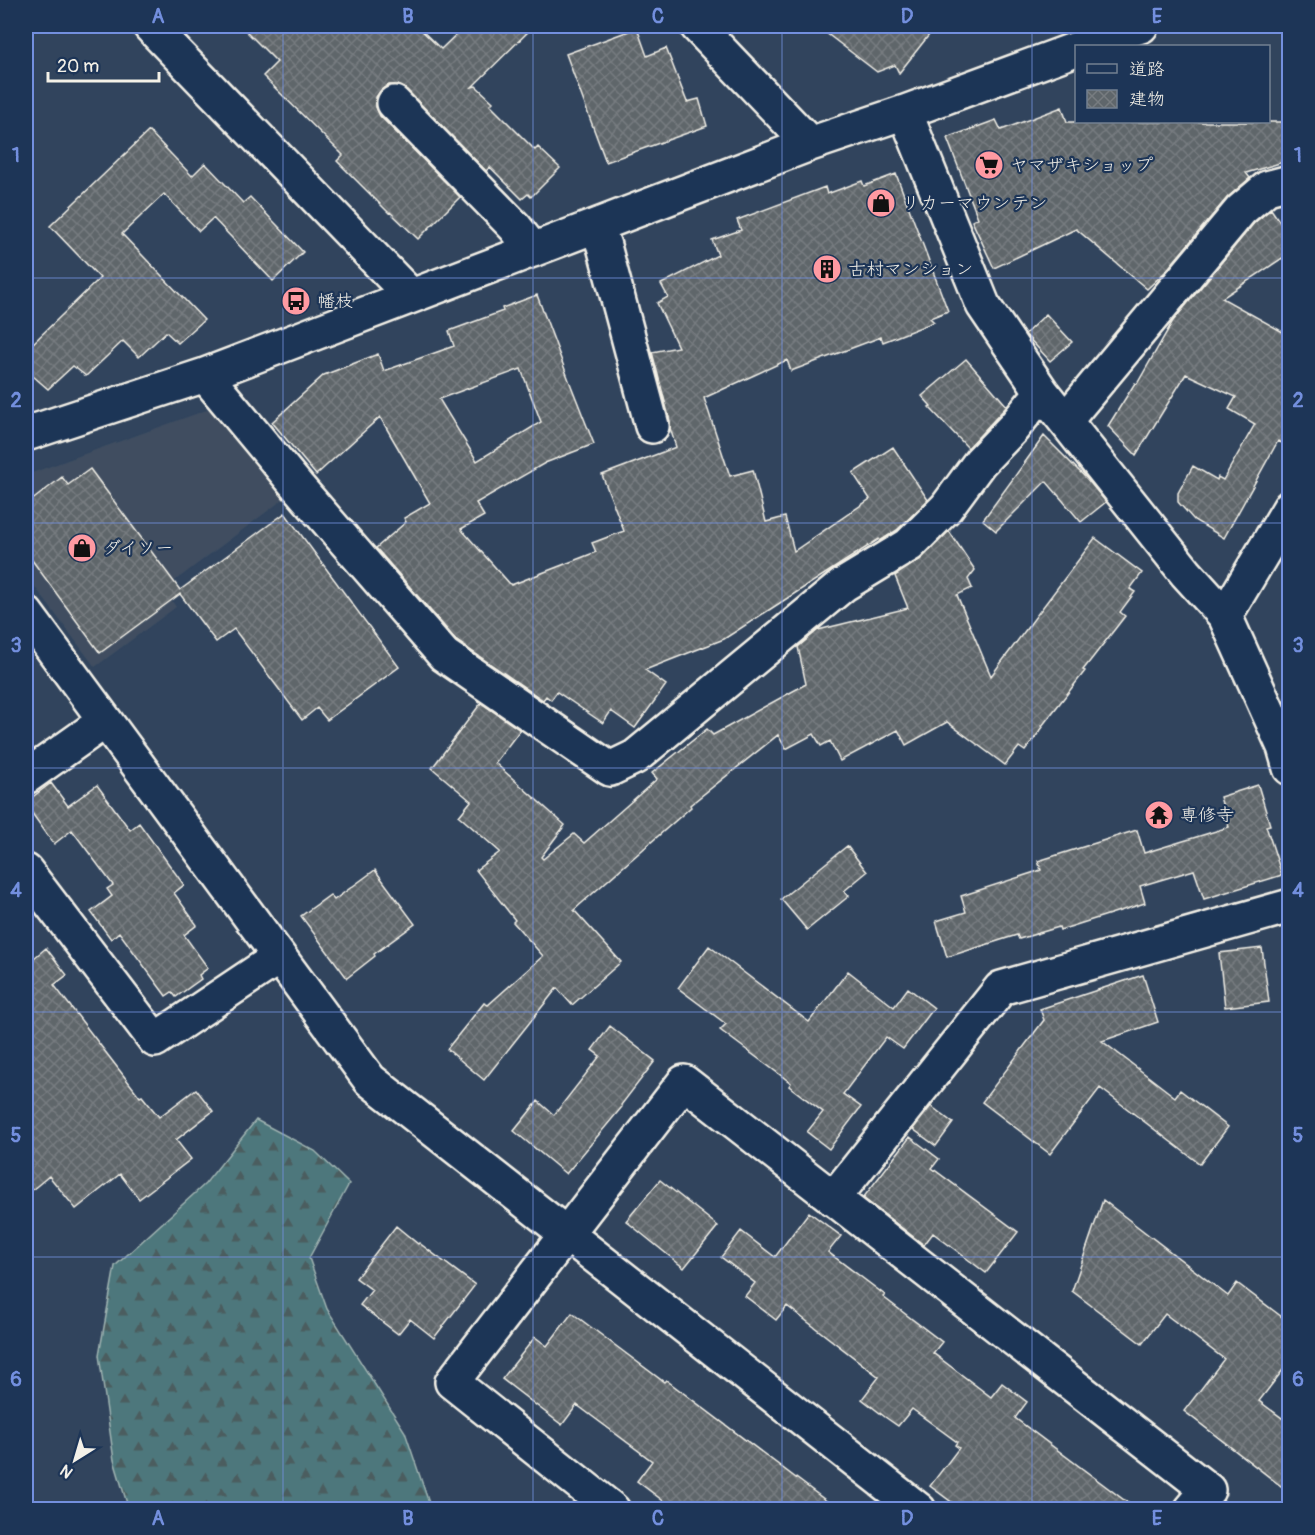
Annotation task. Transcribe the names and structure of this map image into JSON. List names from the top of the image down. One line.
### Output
{"places":{"supermarket":["ヤマザキショップ"],"shop":["リカーマウンテン","ダイソー"],"building":["古村マンション"],"bus stop":["幡枝"],"temple":["専修寺"]},"legend":["道路","建物"],"scale_bar":"20 m","north":"bottom left","grid":{"columns":["A","B","C","D","E"],"rows":["1","2","3","4","5","6"]}}
